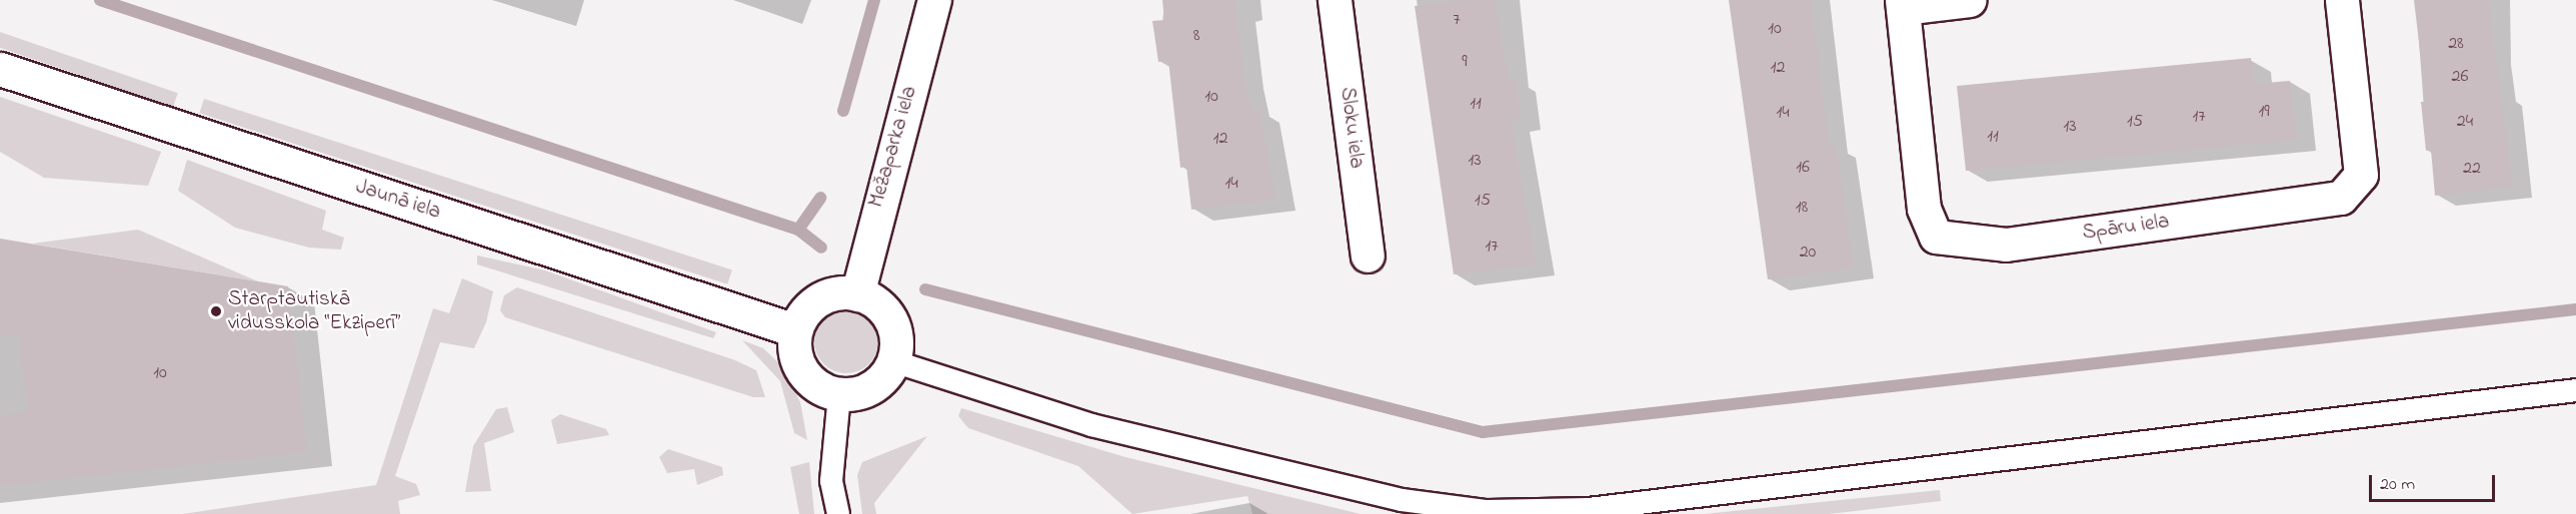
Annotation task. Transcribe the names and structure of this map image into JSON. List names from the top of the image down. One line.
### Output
{"streets":{"street":["Sloku iela","Mežaparka iela","Jaunā iela","Spāru iela"]},"crossings":[["Mežaparka iela","Jaunā iela"]],"places":["Starptautiskā vidusskola “Ekziperī”"],"house_numbers":["7","10","8","28","9","12","26","10","11","19","14","17","15","24","13","11","12","13","16","22","14","15","18","17","20","10"],"scale_bar":"20 m"}
